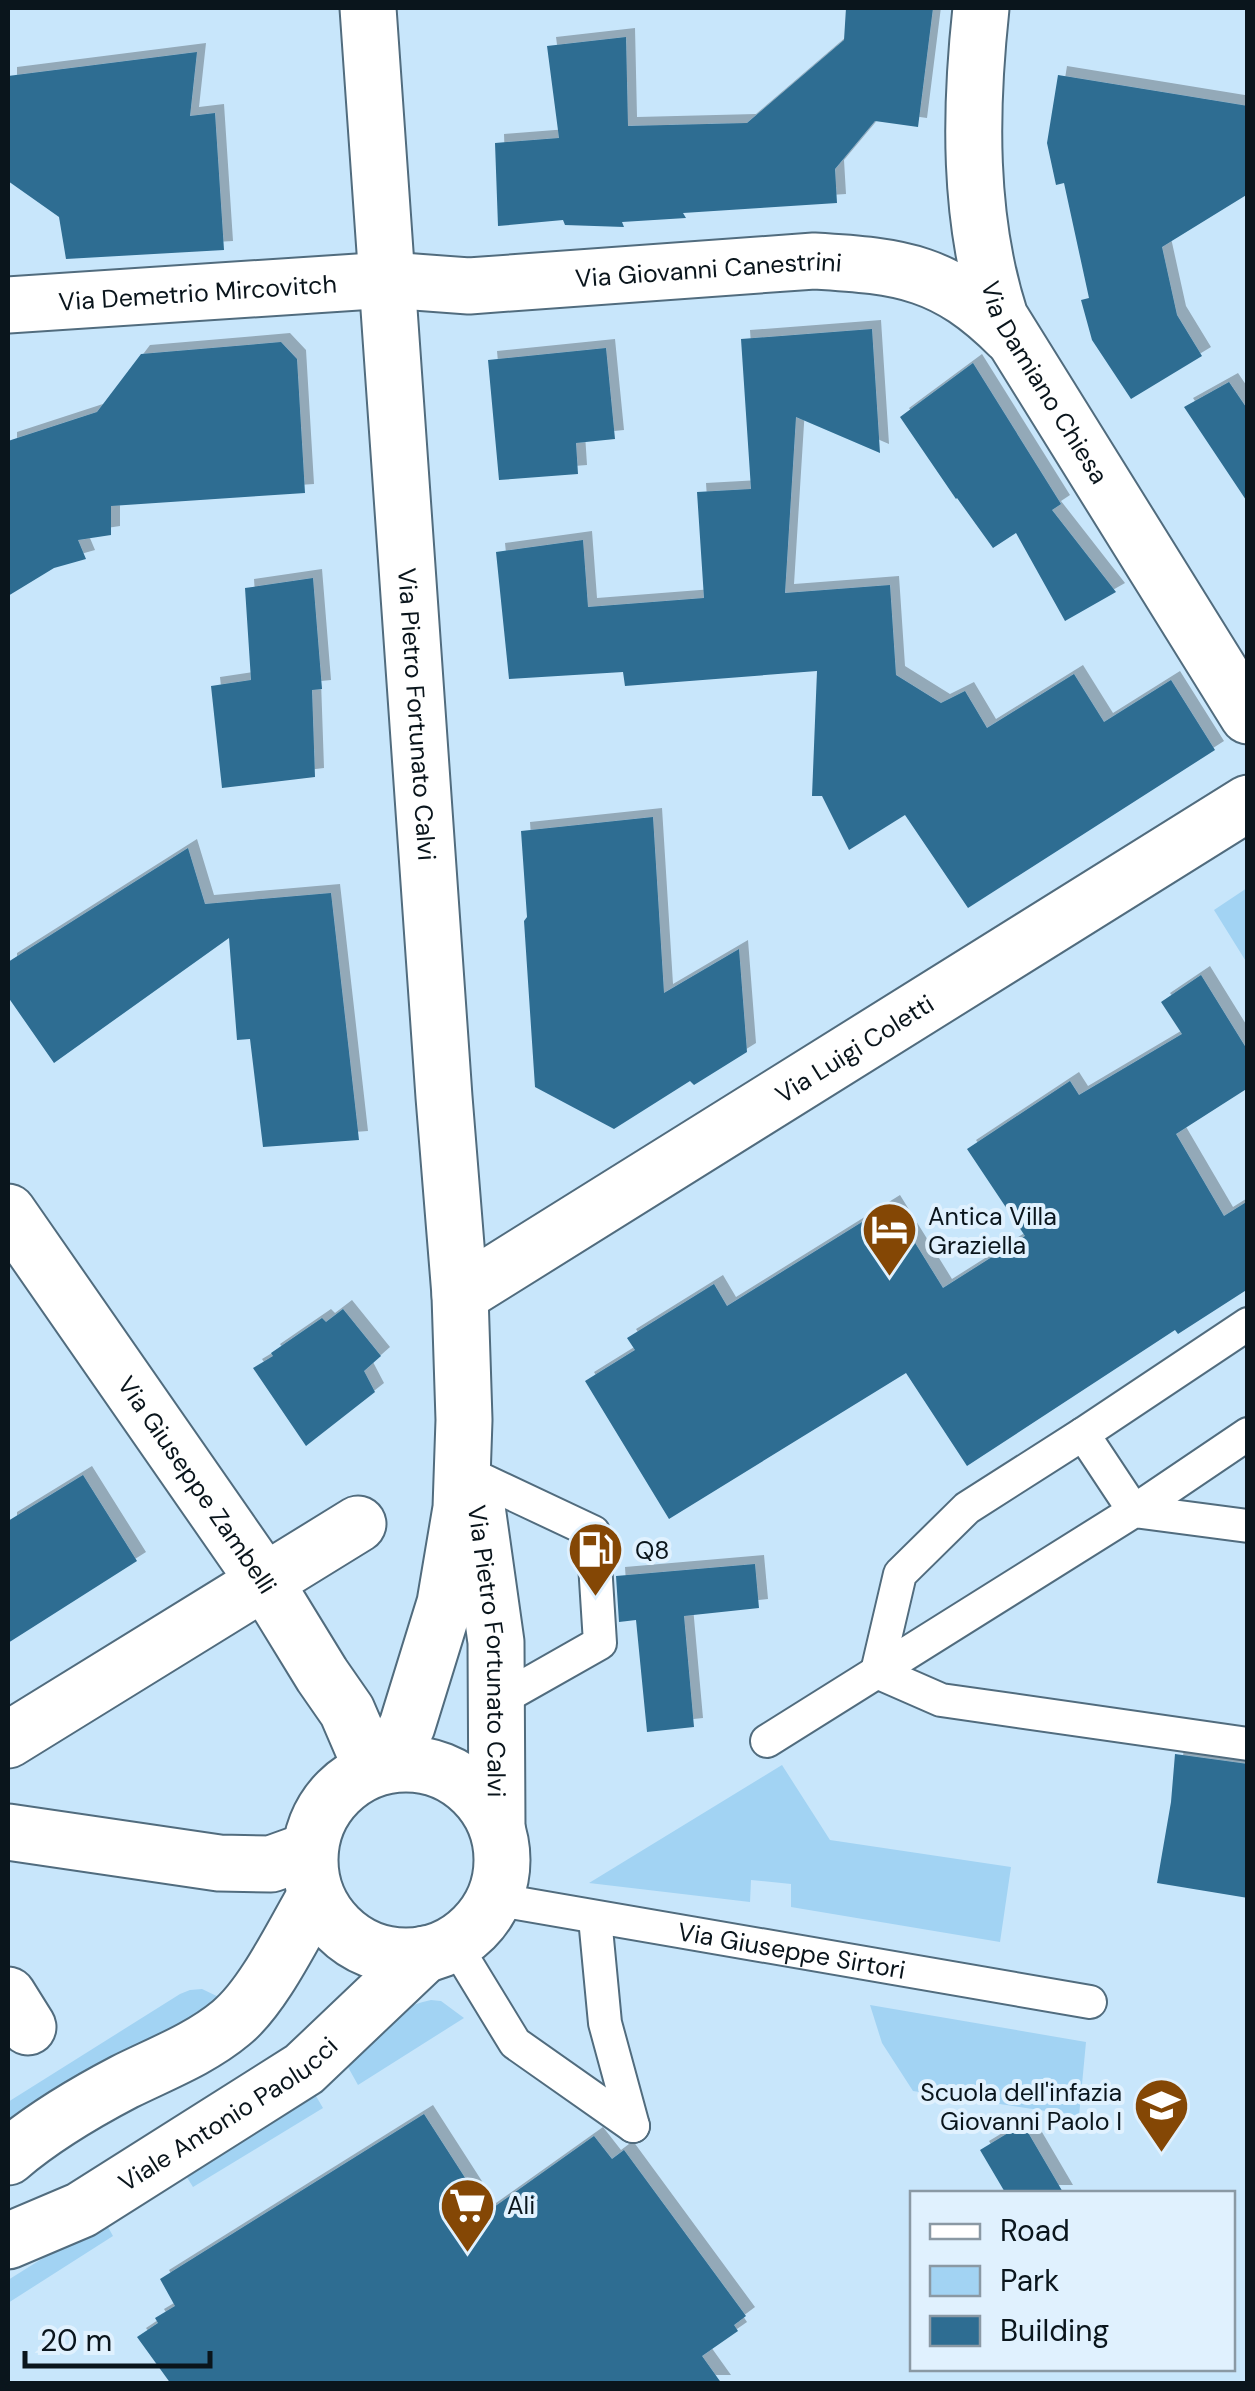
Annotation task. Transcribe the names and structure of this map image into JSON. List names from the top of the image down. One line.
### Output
{"streets":{"street":["Via Giovanni Canestrini","Via Demetrio Mircovitch","Via Damiano Chiesa","Via Pietro Fortunato Calvi","Via Luigi Coletti","Via Giuseppe Zambelli","Viale Antonio Paolucci"],"lane":["Via Giuseppe Sirtori"]},"crossings":[["Via Giovanni Canestrini","Via Demetrio Mircovitch"],["Via Giovanni Canestrini","Via Damiano Chiesa"],["Via Giovanni Canestrini","Via Pietro Fortunato Calvi"],["Via Demetrio Mircovitch","Via Pietro Fortunato Calvi"],["Via Pietro Fortunato Calvi","Via Luigi Coletti"],["Via Pietro Fortunato Calvi","Via Giuseppe Zambelli"],["Via Pietro Fortunato Calvi","Via Giuseppe Sirtori"],["Via Pietro Fortunato Calvi","Viale Antonio Paolucci"],["Via Giuseppe Zambelli","Via Giuseppe Sirtori"],["Via Giuseppe Zambelli","Viale Antonio Paolucci"],["Via Giuseppe Sirtori","Viale Antonio Paolucci"]],"places":{"hotel":["Antica Villa Graziella"],"fuel station":["Q8"],"school or university":["Scuola dell'infazia Giovanni Paolo I"],"supermarket":["Ali"]},"legend":["Road","Park","Building"],"scale_bar":"20 m"}
